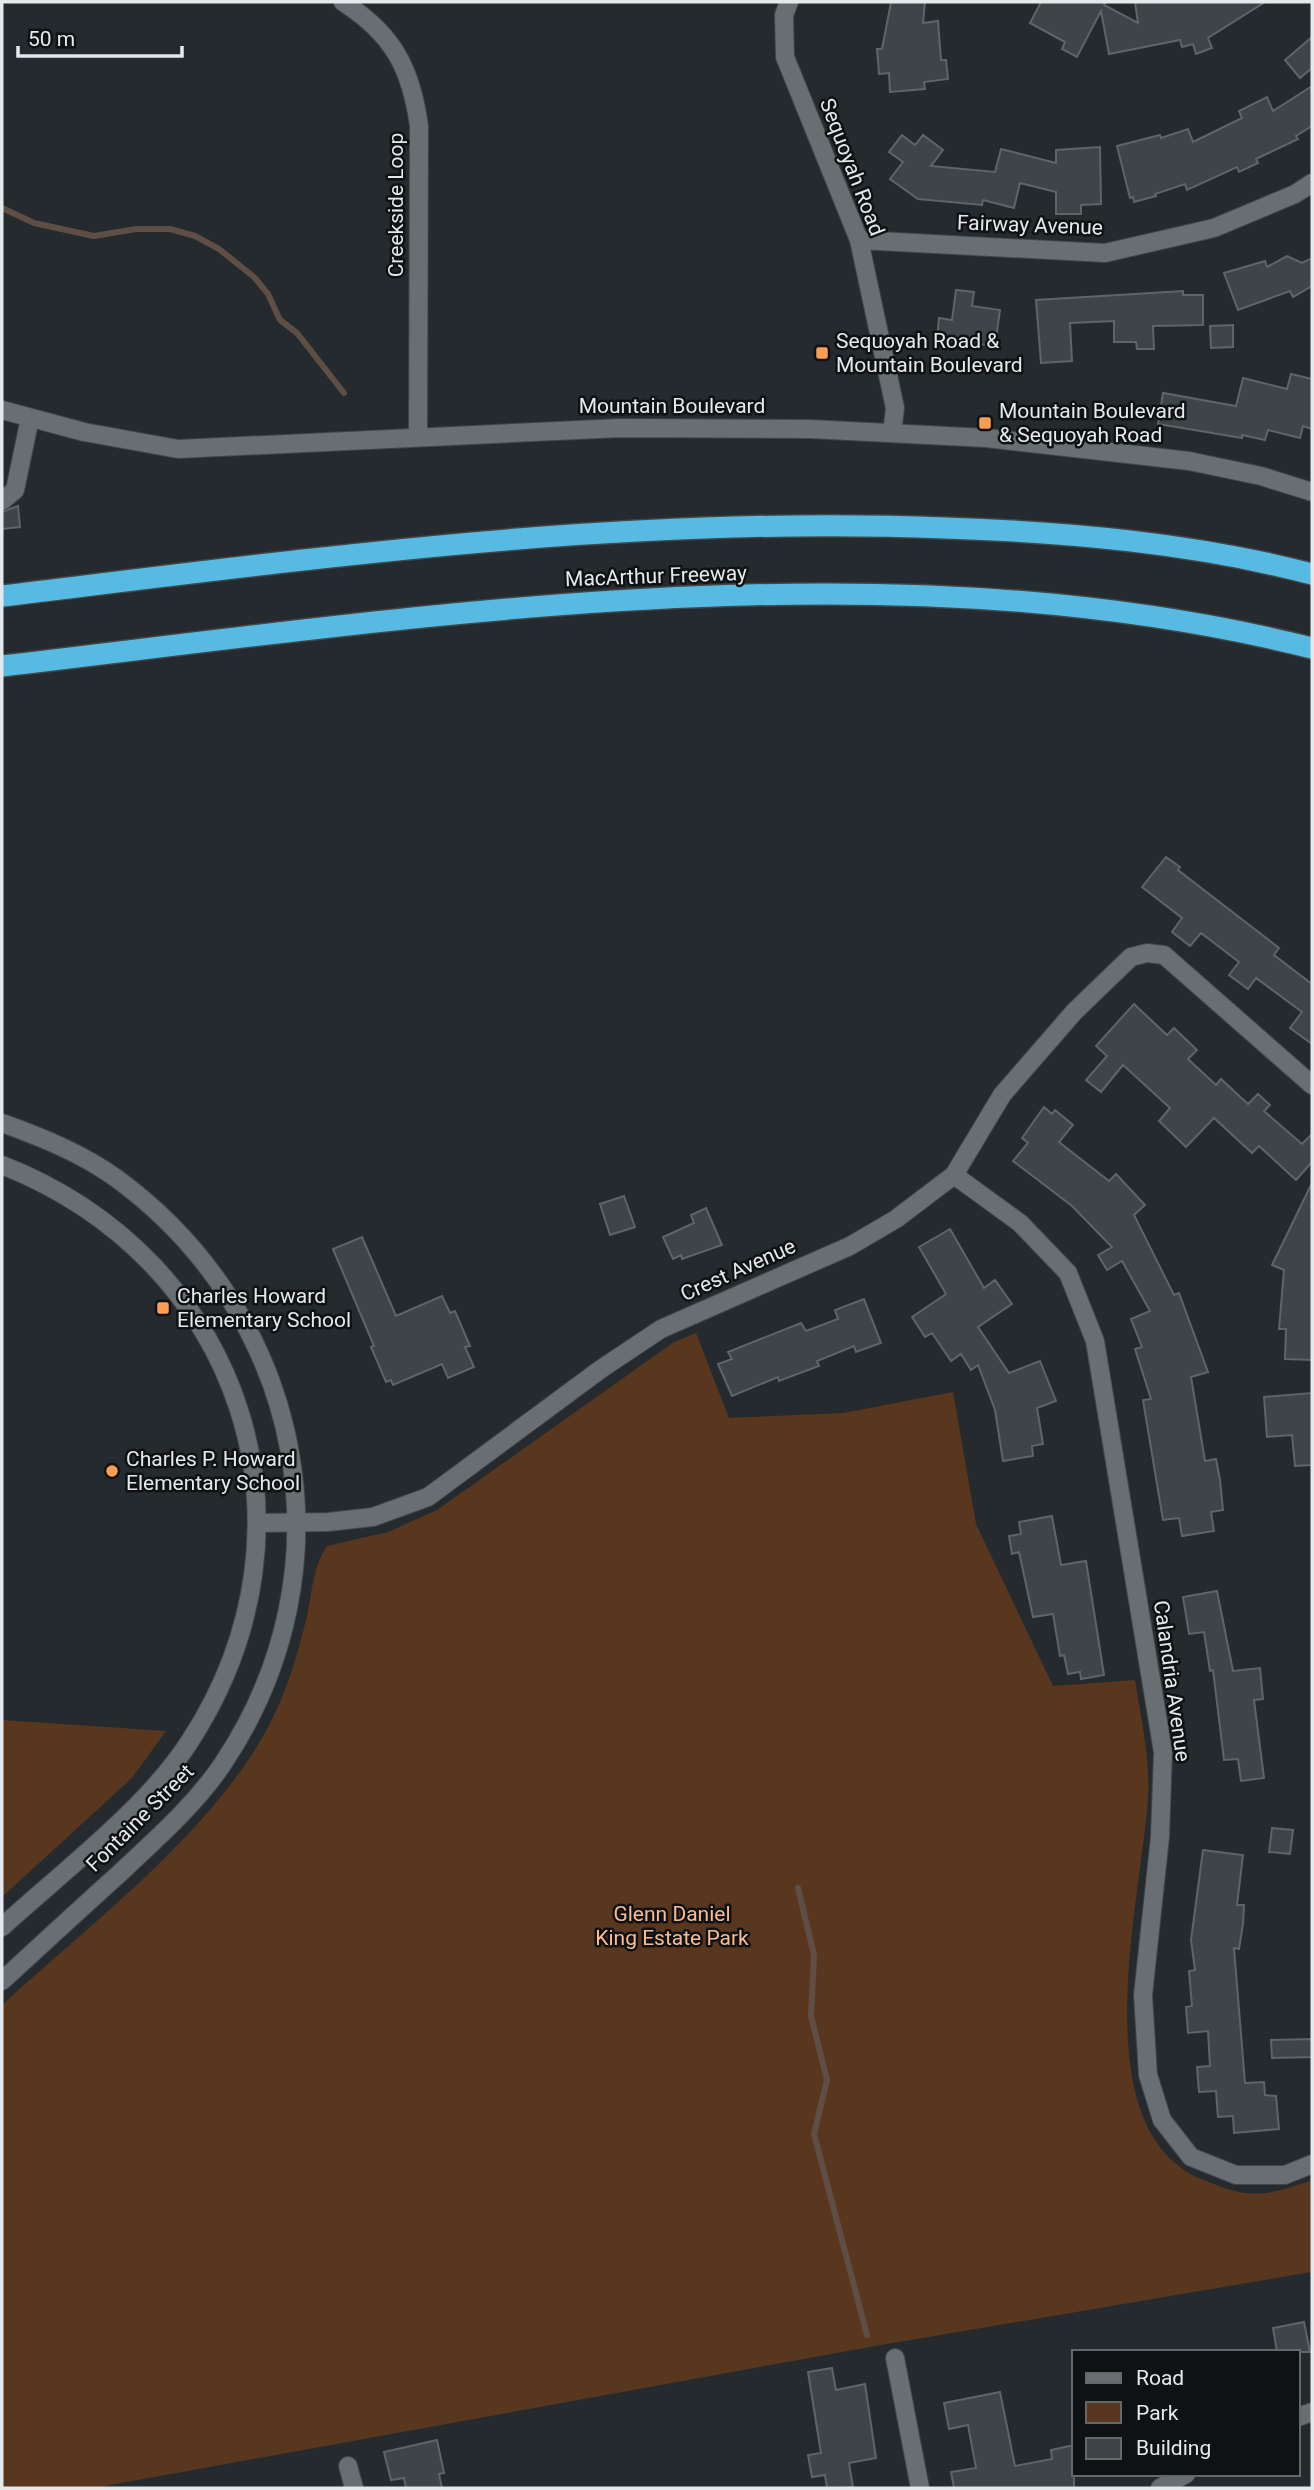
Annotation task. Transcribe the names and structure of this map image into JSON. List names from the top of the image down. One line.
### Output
{"streets":{"highway":["MacArthur Freeway"],"street":["Sequoyah Road","Creekside Loop","Fairway Avenue","Mountain Boulevard","Crest Avenue","Calandria Avenue","Fontaine Street"]},"crossings":[["Sequoyah Road","Fairway Avenue"],["Sequoyah Road","Mountain Boulevard"],["Creekside Loop","Mountain Boulevard"],["Crest Avenue","Calandria Avenue"],["Crest Avenue","Fontaine Street"]],"parks":["Glenn Daniel King Estate Park"],"places":{"transit":["Sequoyah Road & Mountain Boulevard","Mountain Boulevard & Sequoyah Road","Charles Howard Elementary School"],"other":["Charles P. Howard Elementary School"]},"legend":["Road","Park","Building"],"scale_bar":"50 m"}
